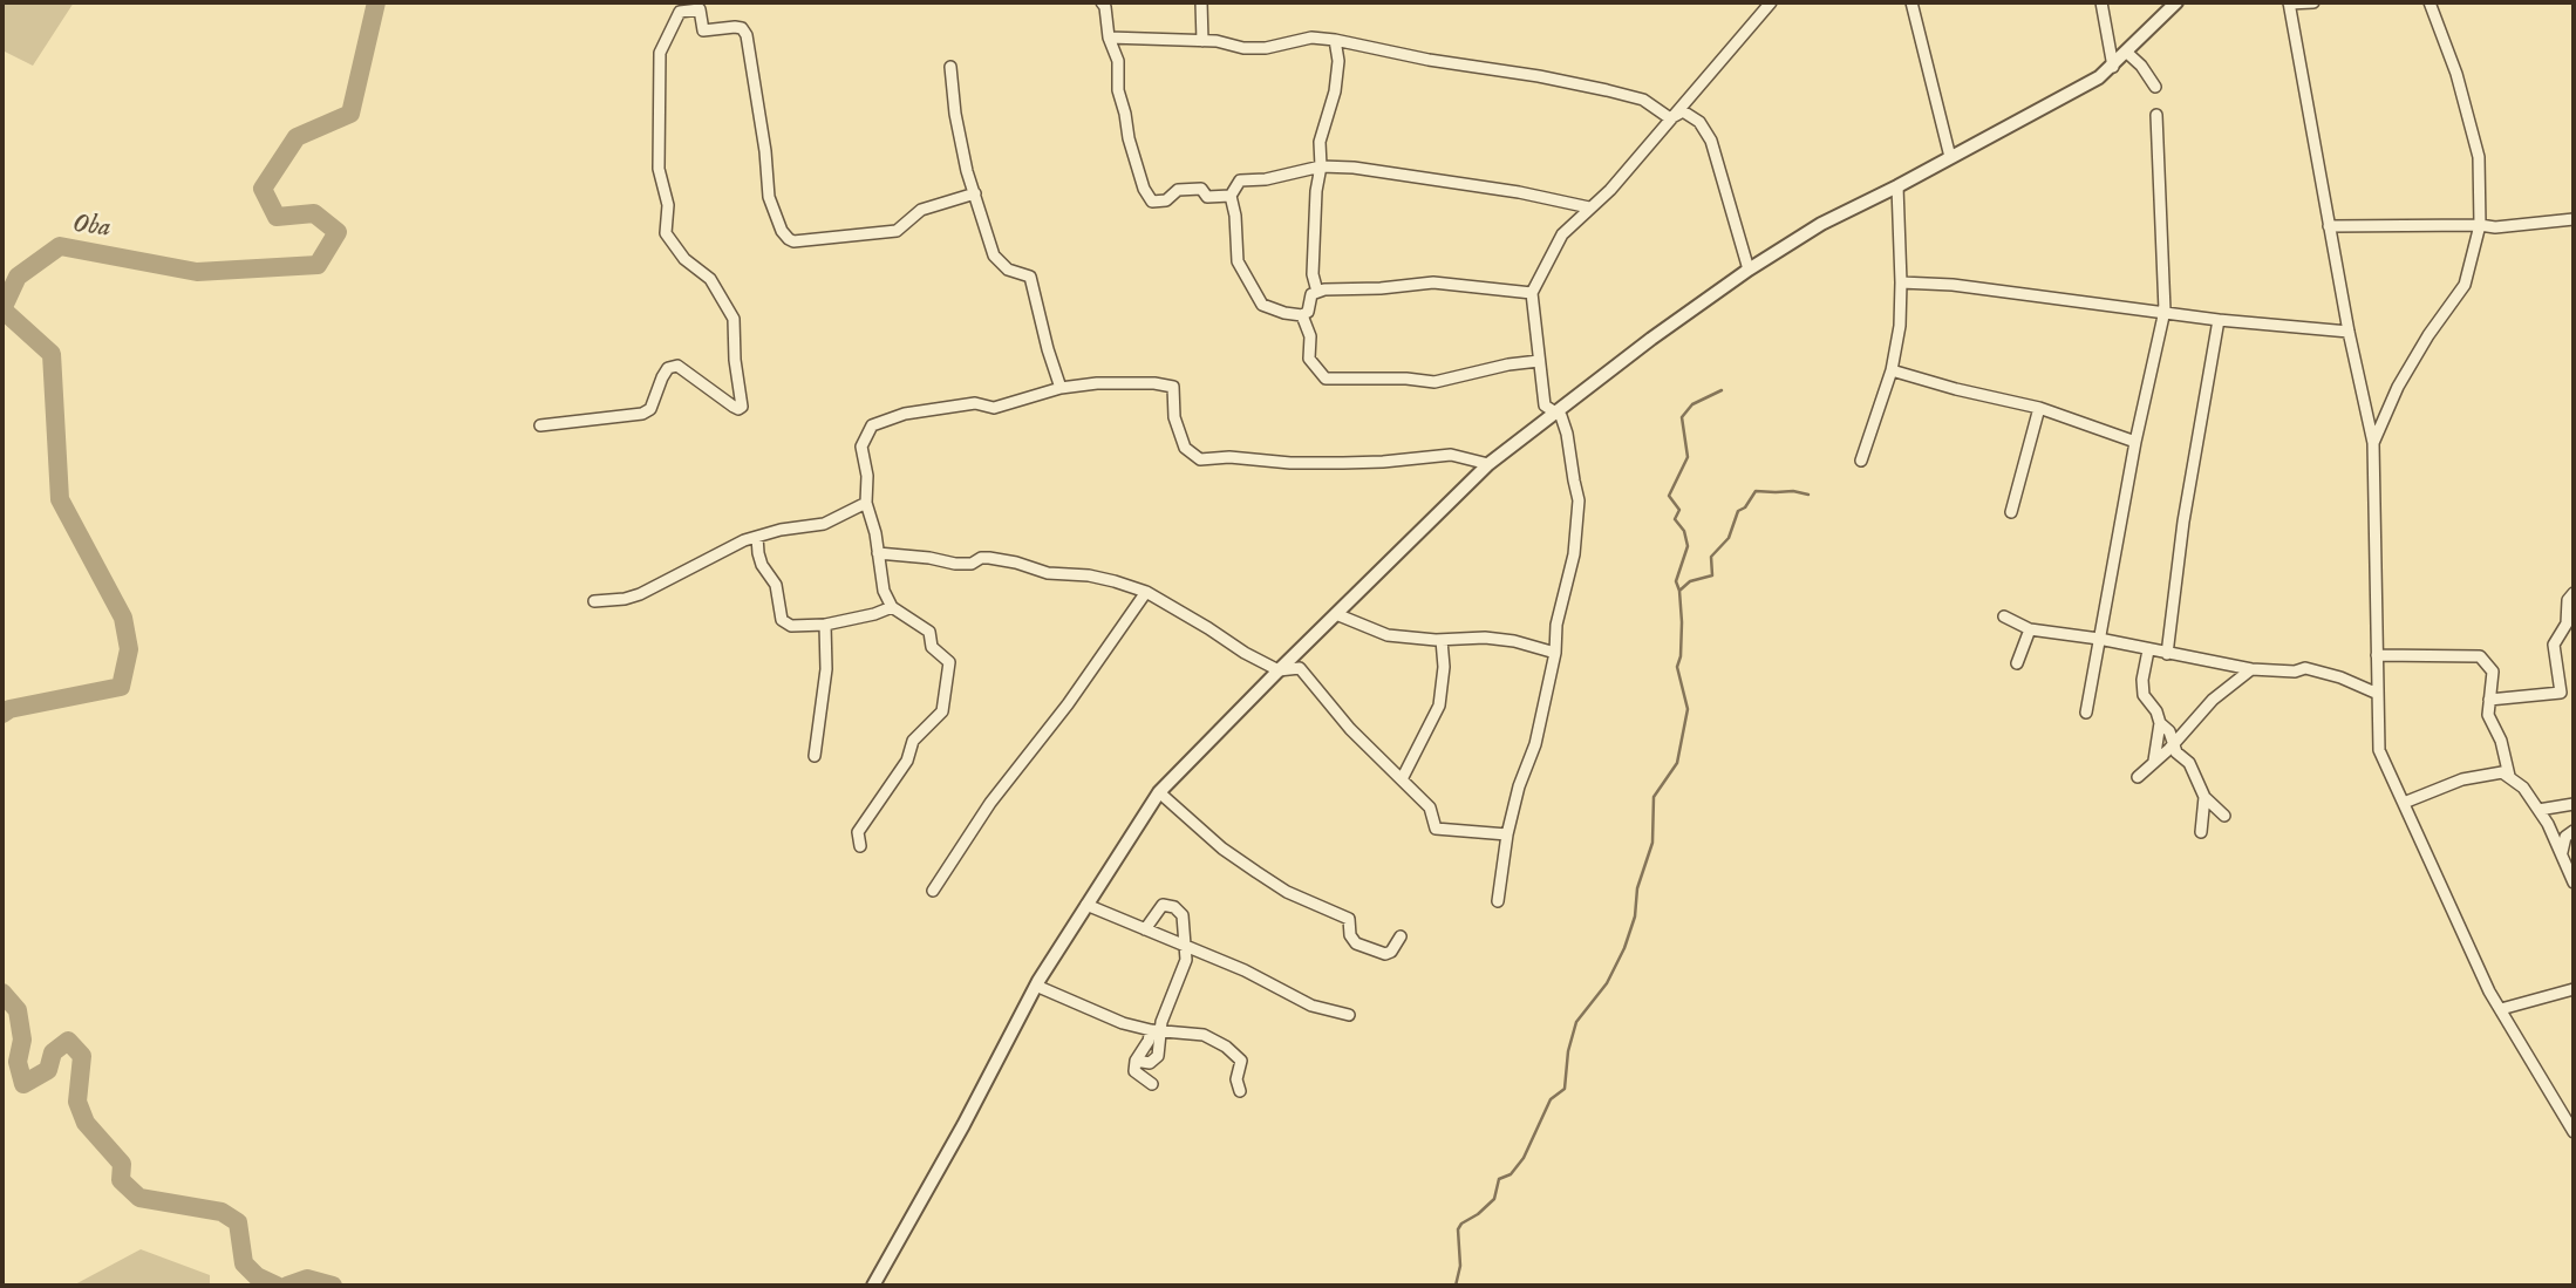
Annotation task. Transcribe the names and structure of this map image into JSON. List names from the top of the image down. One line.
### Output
{"water":["Oba"]}
